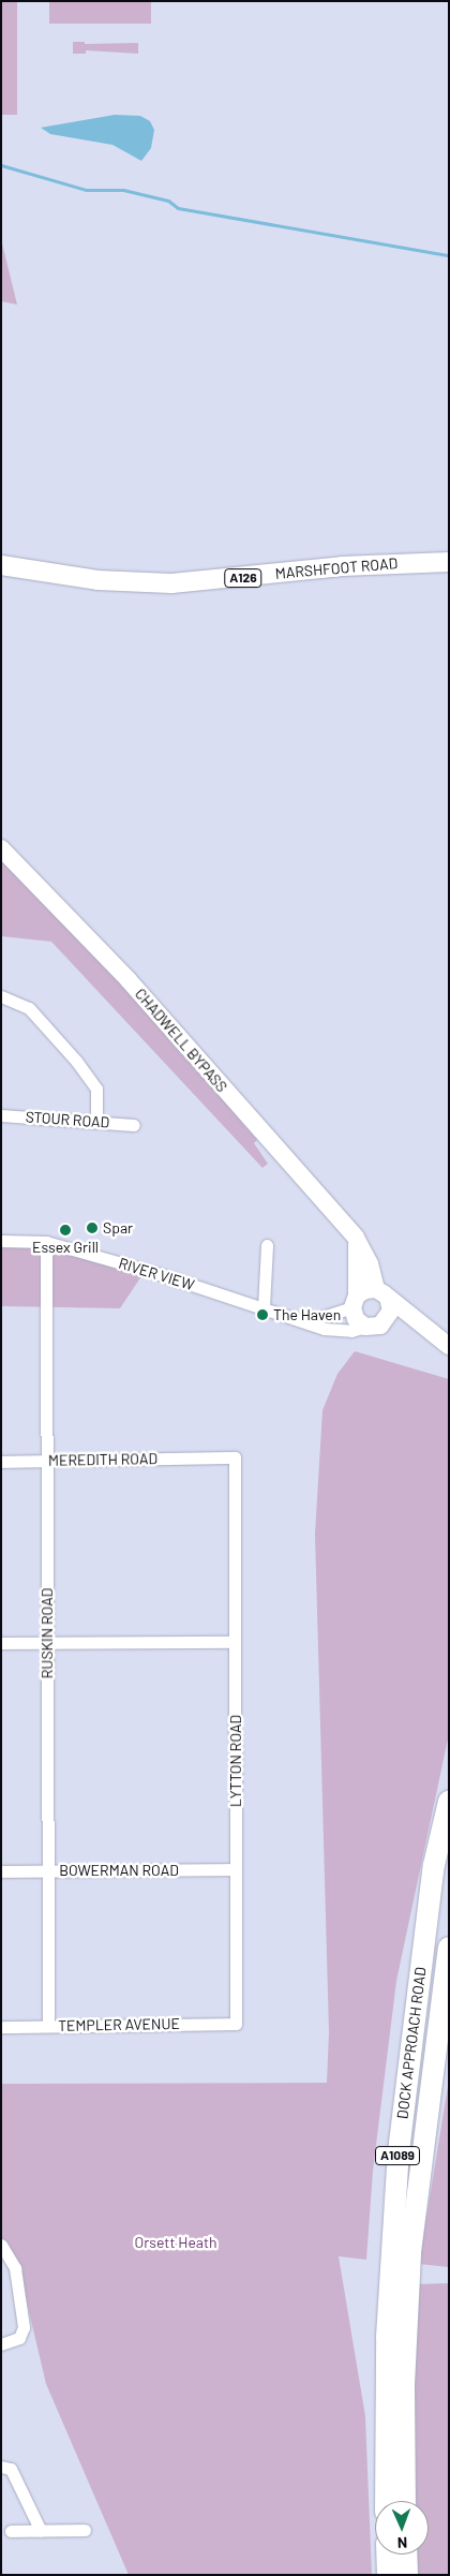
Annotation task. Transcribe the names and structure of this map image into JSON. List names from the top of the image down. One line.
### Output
{"streets":{"highway":["DOCK APPROACH ROAD","A1089"],"main road":["MARSHFOOT ROAD","A126","CHADWELL BYPASS"],"street":["STOUR ROAD","RIVER VIEW","MEREDITH ROAD","RUSKIN ROAD","LYTTON ROAD","BOWERMAN ROAD","TEMPLER AVENUE"]},"crossings":[["CHADWELL BYPASS","RIVER VIEW"],["RIVER VIEW","RUSKIN ROAD"],["MEREDITH ROAD","RUSKIN ROAD"],["MEREDITH ROAD","LYTTON ROAD"],["RUSKIN ROAD","BOWERMAN ROAD"],["RUSKIN ROAD","TEMPLER AVENUE"],["LYTTON ROAD","BOWERMAN ROAD"],["LYTTON ROAD","TEMPLER AVENUE"]],"parks":["Orsett Heath"],"places":["Spar","Essex Grill","The Haven"],"north":"bottom"}
